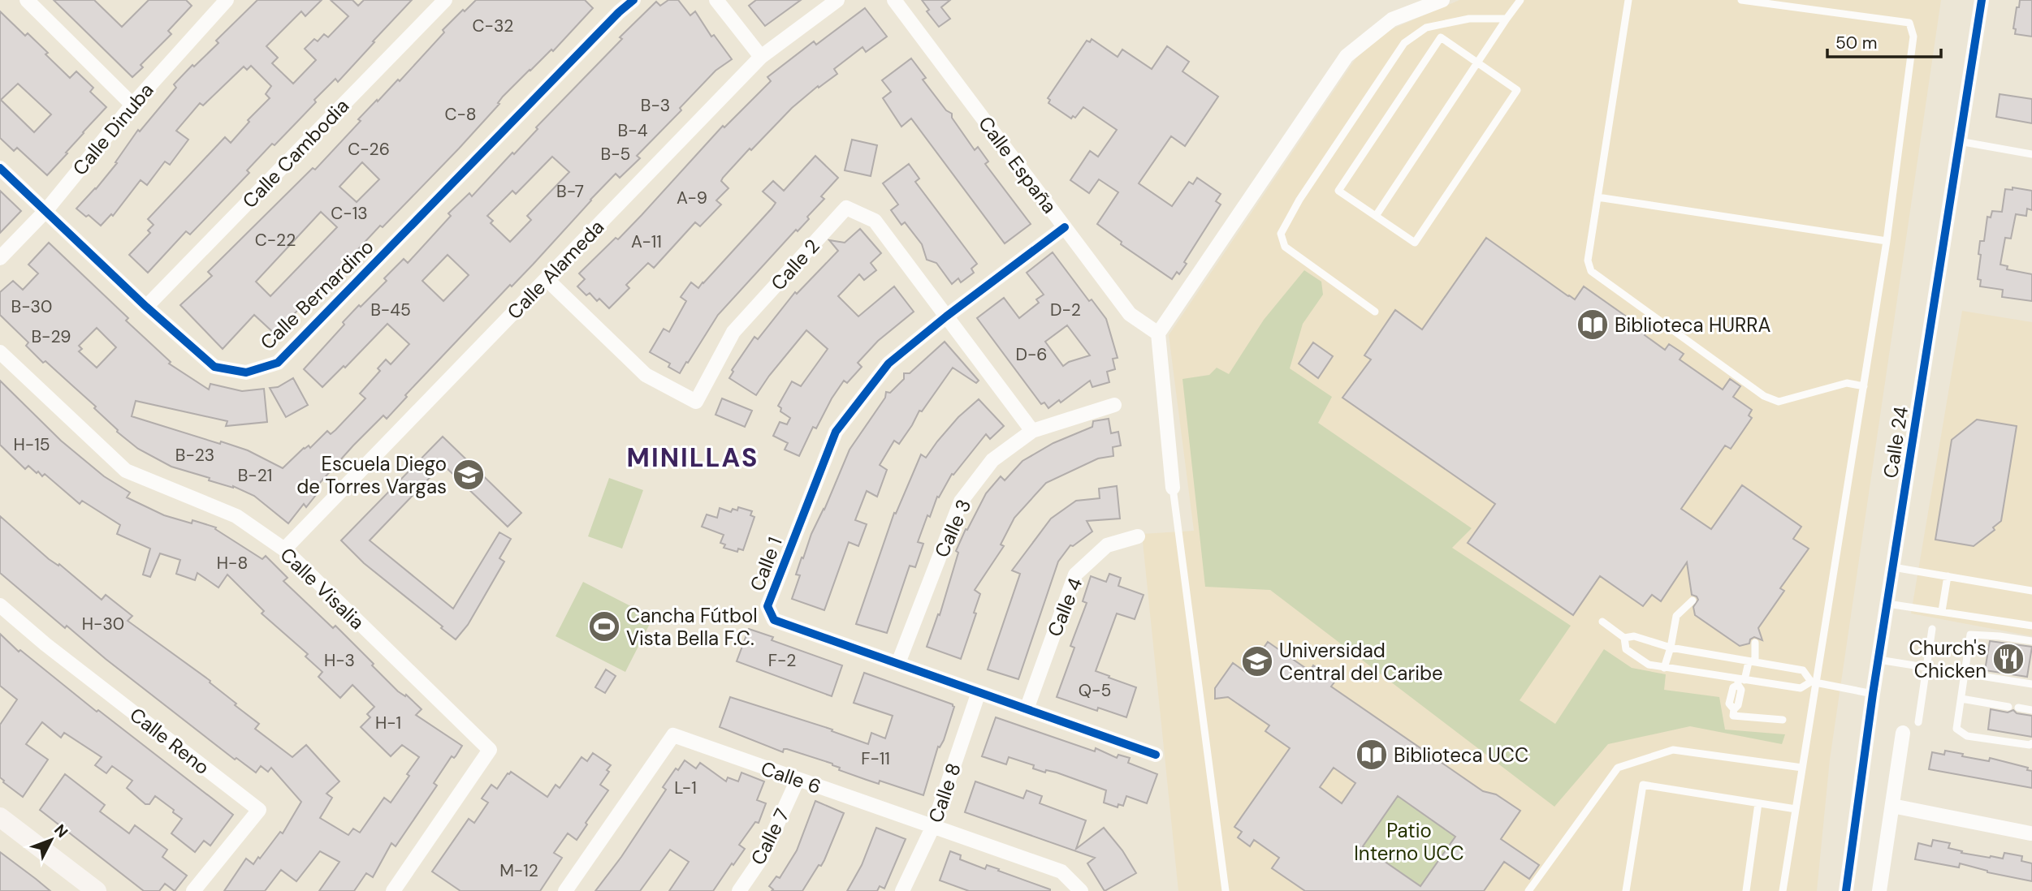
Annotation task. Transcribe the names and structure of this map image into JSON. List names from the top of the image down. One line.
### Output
{"streets":{"street":["Calle Dinuba","Calle Cambodia","Calle España","Calle 2","Calle Alameda","Calle Bernardino","Calle 24","Calle 3","Calle 1","Calle Visalia","Calle 4","Calle Reno","Calle 6","Calle 8","Calle 7"]},"crossings":[["Calle Dinuba","Calle Bernardino"],["Calle Cambodia","Calle Bernardino"],["Calle España","Calle 1"],["Calle 2","Calle Alameda"],["Calle 2","Calle 1"],["Calle Alameda","Calle Visalia"],["Calle 3","Calle 1"],["Calle 1","Calle 4"],["Calle 1","Calle 8"],["Calle 6","Calle 8"],["Calle 6","Calle 7"]],"districts":["MINILLAS"],"parks":["Patio Interno UCC"],"places":{"library":["Biblioteca HURRA","Biblioteca UCC"],"school or university":["Escuela Diego de Torres Vargas","Universidad Central del Caribe"],"sports":["Cancha Fútbol Vista Bella F.C."],"restaurant":["Church's Chicken"]},"house_numbers":["C-32","B-3","C-8","B-4","C-26","B-5","B-7","A-9","C-13","C-22","A-11","B-30","B-45","D-2","B-29","D-6","H-15","B-23","B-21","H-8","H-30","H-3","F-2","Q-5","H-1","F-11","L-1","M-12"],"scale_bar":"50 m","north":"top right"}
